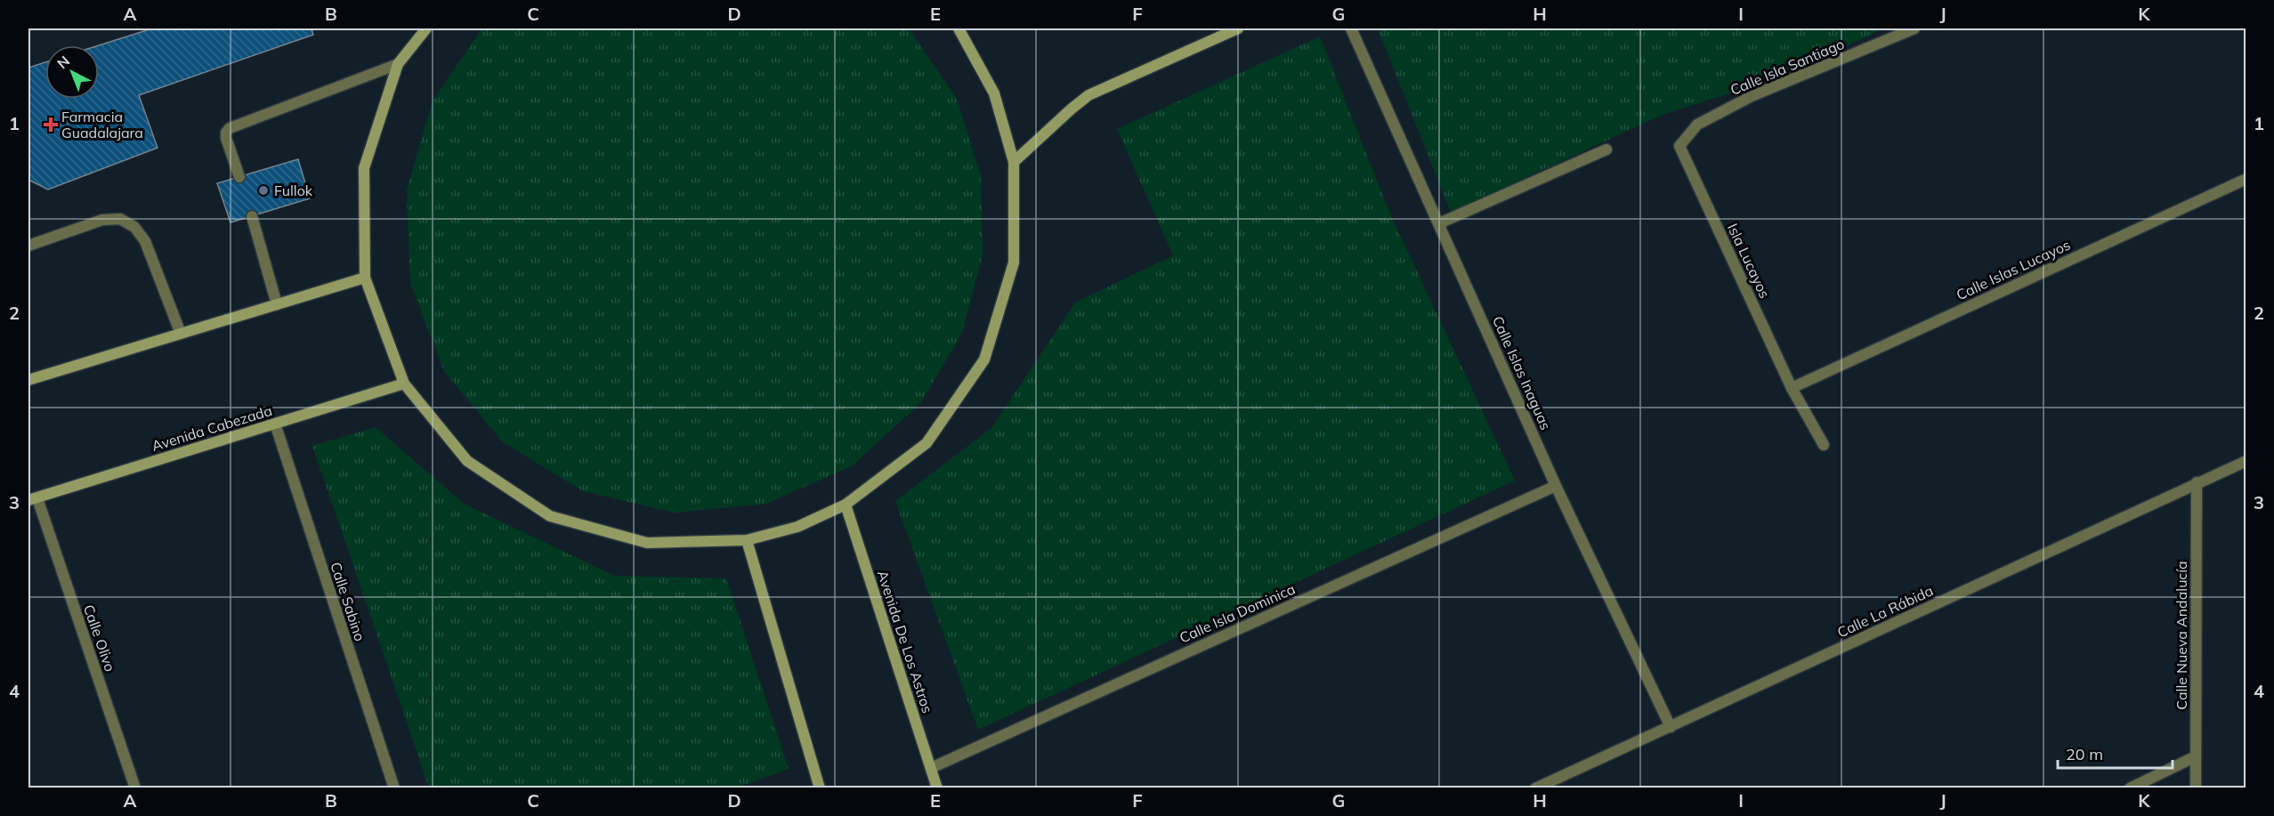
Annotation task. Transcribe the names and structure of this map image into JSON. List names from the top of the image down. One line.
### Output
{"streets":{"main road":["Avenida Cabezada","Avenida De Los Astros"],"street":["Calle Isla Santiago","Isla Lucayos","Calle Islas Lucayos","Calle Islas Inaguas","Calle Sabino","Calle La Rábida","Calle Isla Dominica","Calle Nueva Andalucía","Calle Olivo"]},"crossings":[["Calle Isla Santiago","Isla Lucayos"],["Isla Lucayos","Calle Islas Lucayos"],["Calle Islas Inaguas","Calle La Rábida"],["Calle Islas Inaguas","Calle Isla Dominica"],["Avenida Cabezada","Calle Sabino"],["Avenida Cabezada","Calle Olivo"],["Calle La Rábida","Calle Nueva Andalucía"],["Calle Isla Dominica","Avenida De Los Astros"]],"places":{"health":["Farmacia Guadalajara"],"other":["Fullok"]},"scale_bar":"20 m","north":"top left","grid":{"columns":["A","B","C","D","E","F","G","H","I","J","K"],"rows":["1","2","3","4"]}}
